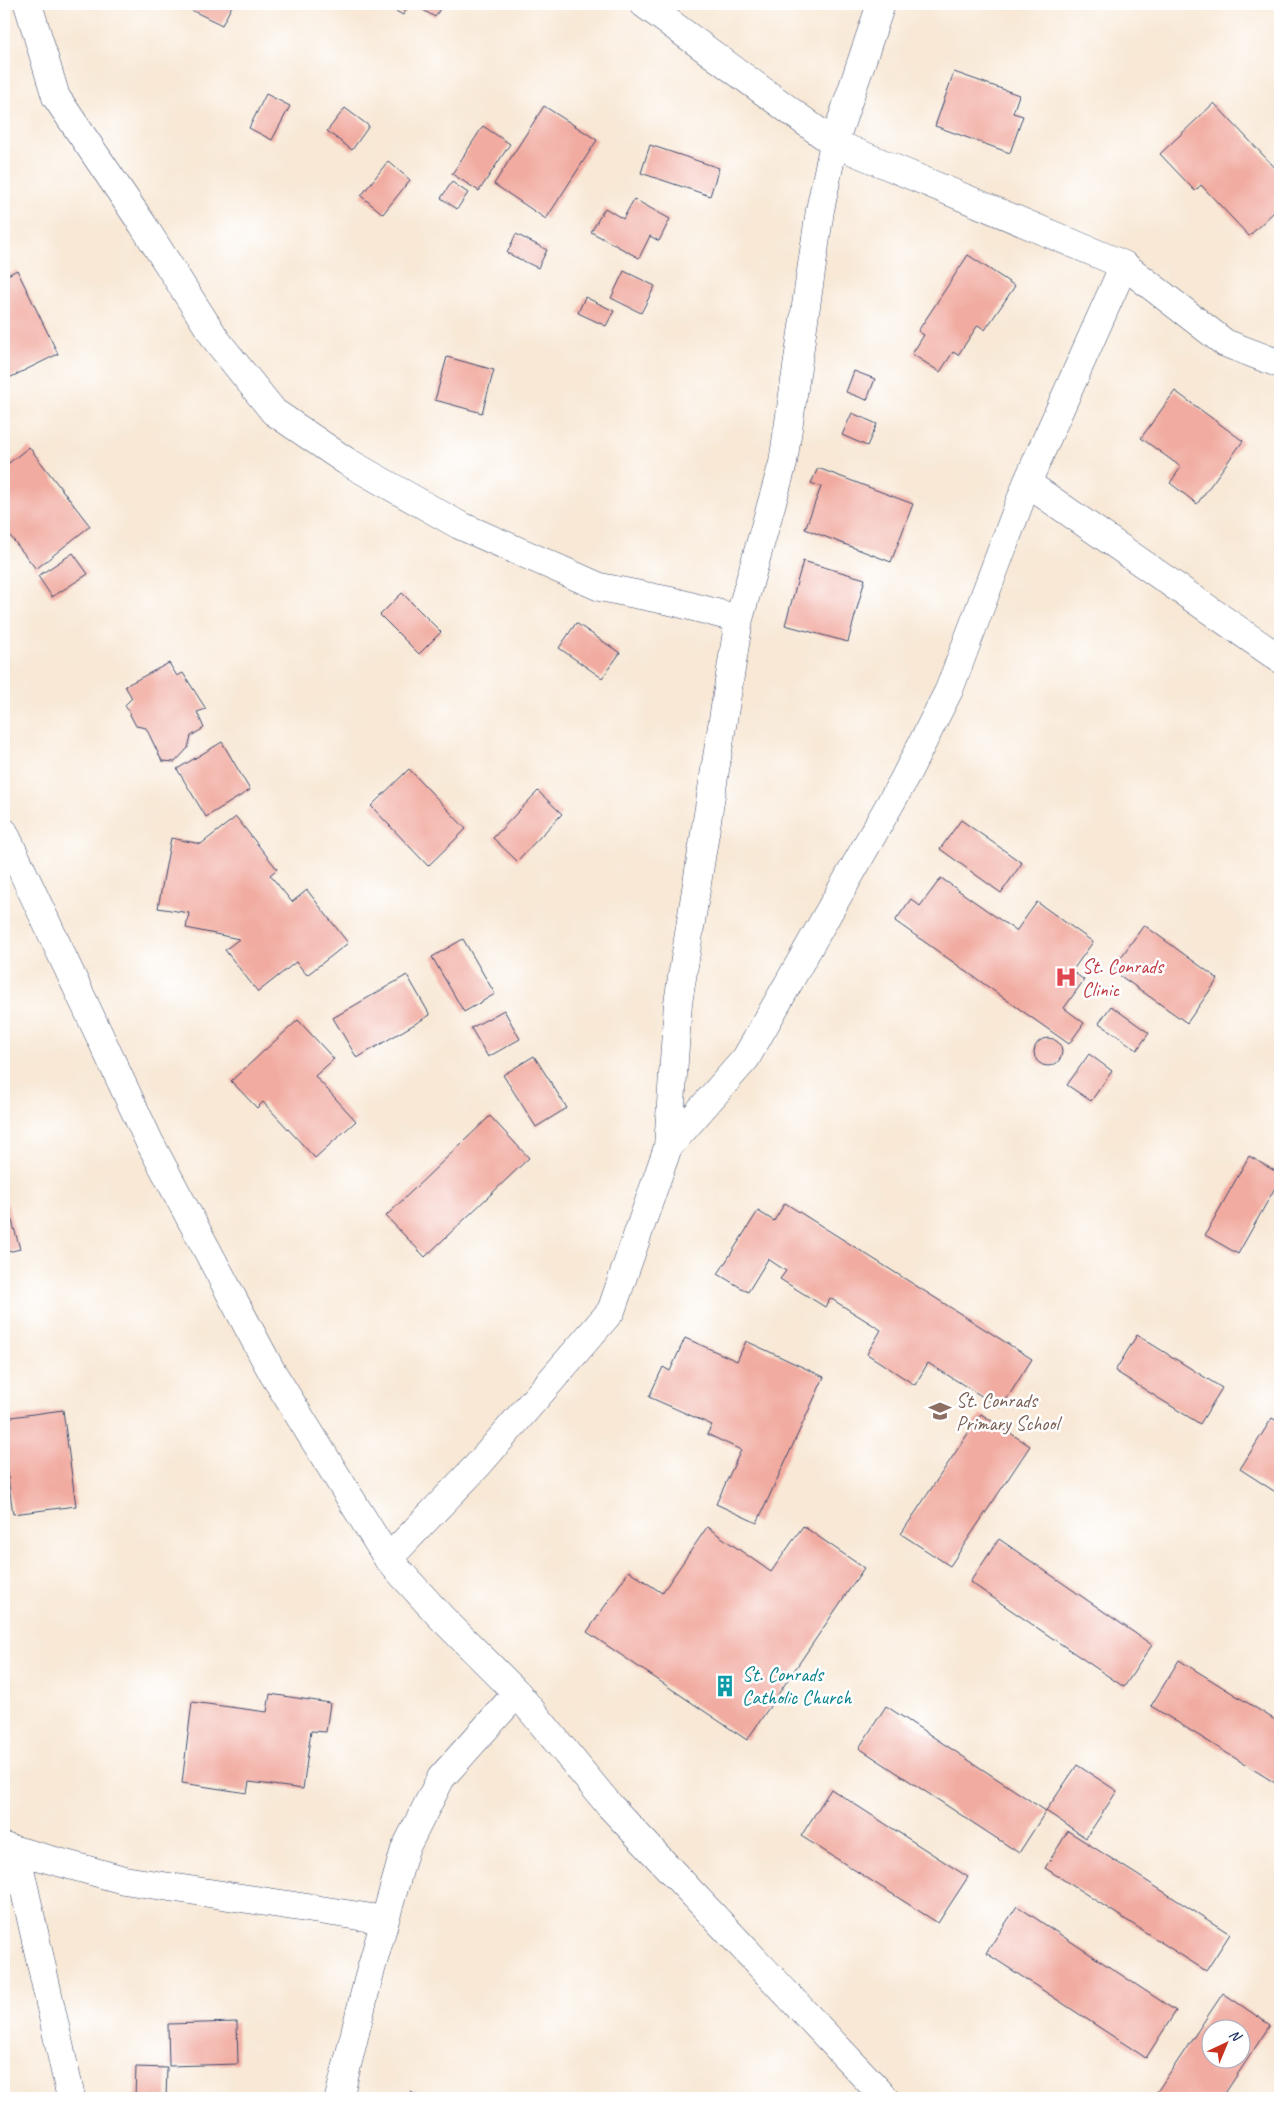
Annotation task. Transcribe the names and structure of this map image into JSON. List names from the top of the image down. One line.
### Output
{"places":{"hospital":["St. Conrads Clinic"],"school or university":["St. Conrads Primary School"],"building":["St. Conrads Catholic Church"]},"north":"top right"}
